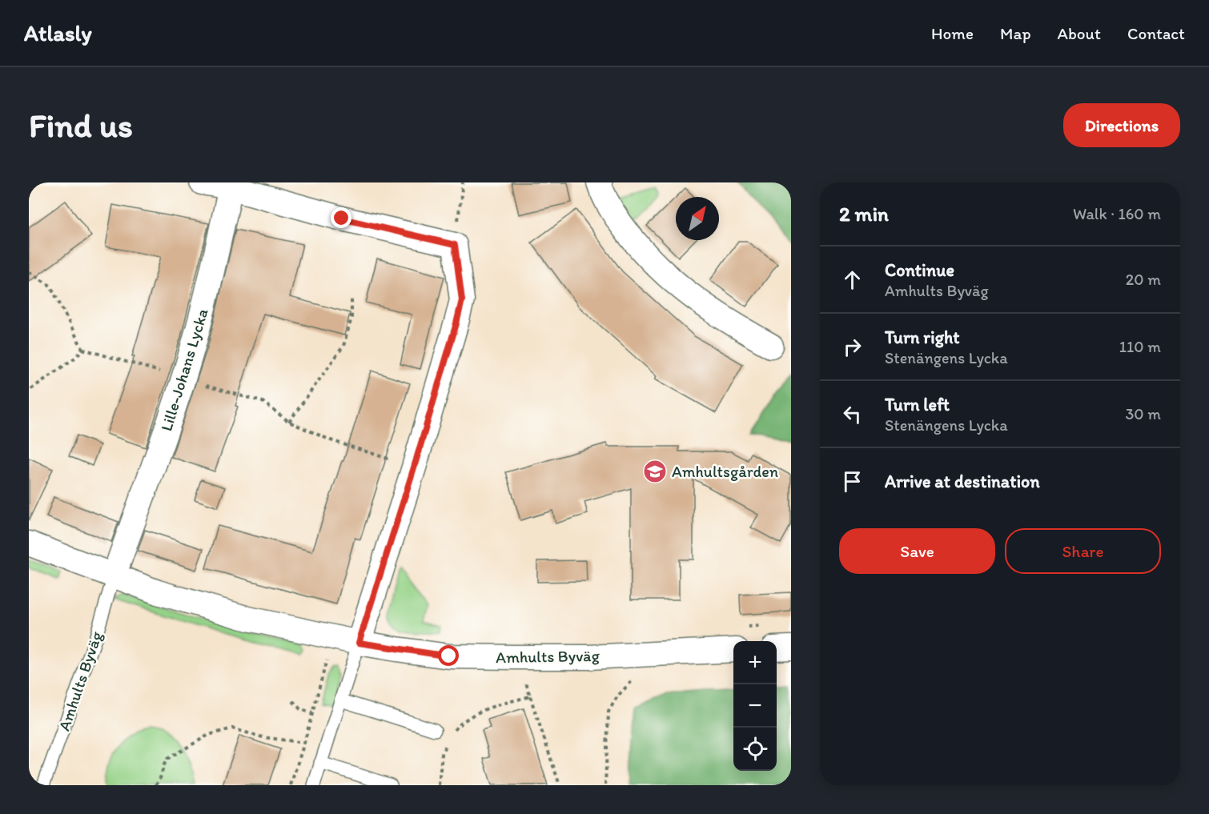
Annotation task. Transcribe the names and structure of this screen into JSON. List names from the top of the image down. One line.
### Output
{"streets":{"street":["Lille-Johans Lycka","Amhults Byväg"]},"crossings":[["Lille-Johans Lycka","Amhults Byväg"]],"places":{"school or university":["Amhultsgården"]},"north":"top right","page":{"header":"Atlasly","nav":["Home","Map","About","Contact"],"buttons":["Directions",["Save","Share"]],"title":"Find us","heading":["2 min","Walk · 160 m"],"list":[["Continue","Amhults Byväg","20 m"],["Turn right","Stenängens Lycka","110 m"],["Turn left","Stenängens Lycka","30 m"],"Arrive at destination"],"map_buttons":["+","−"]}}
